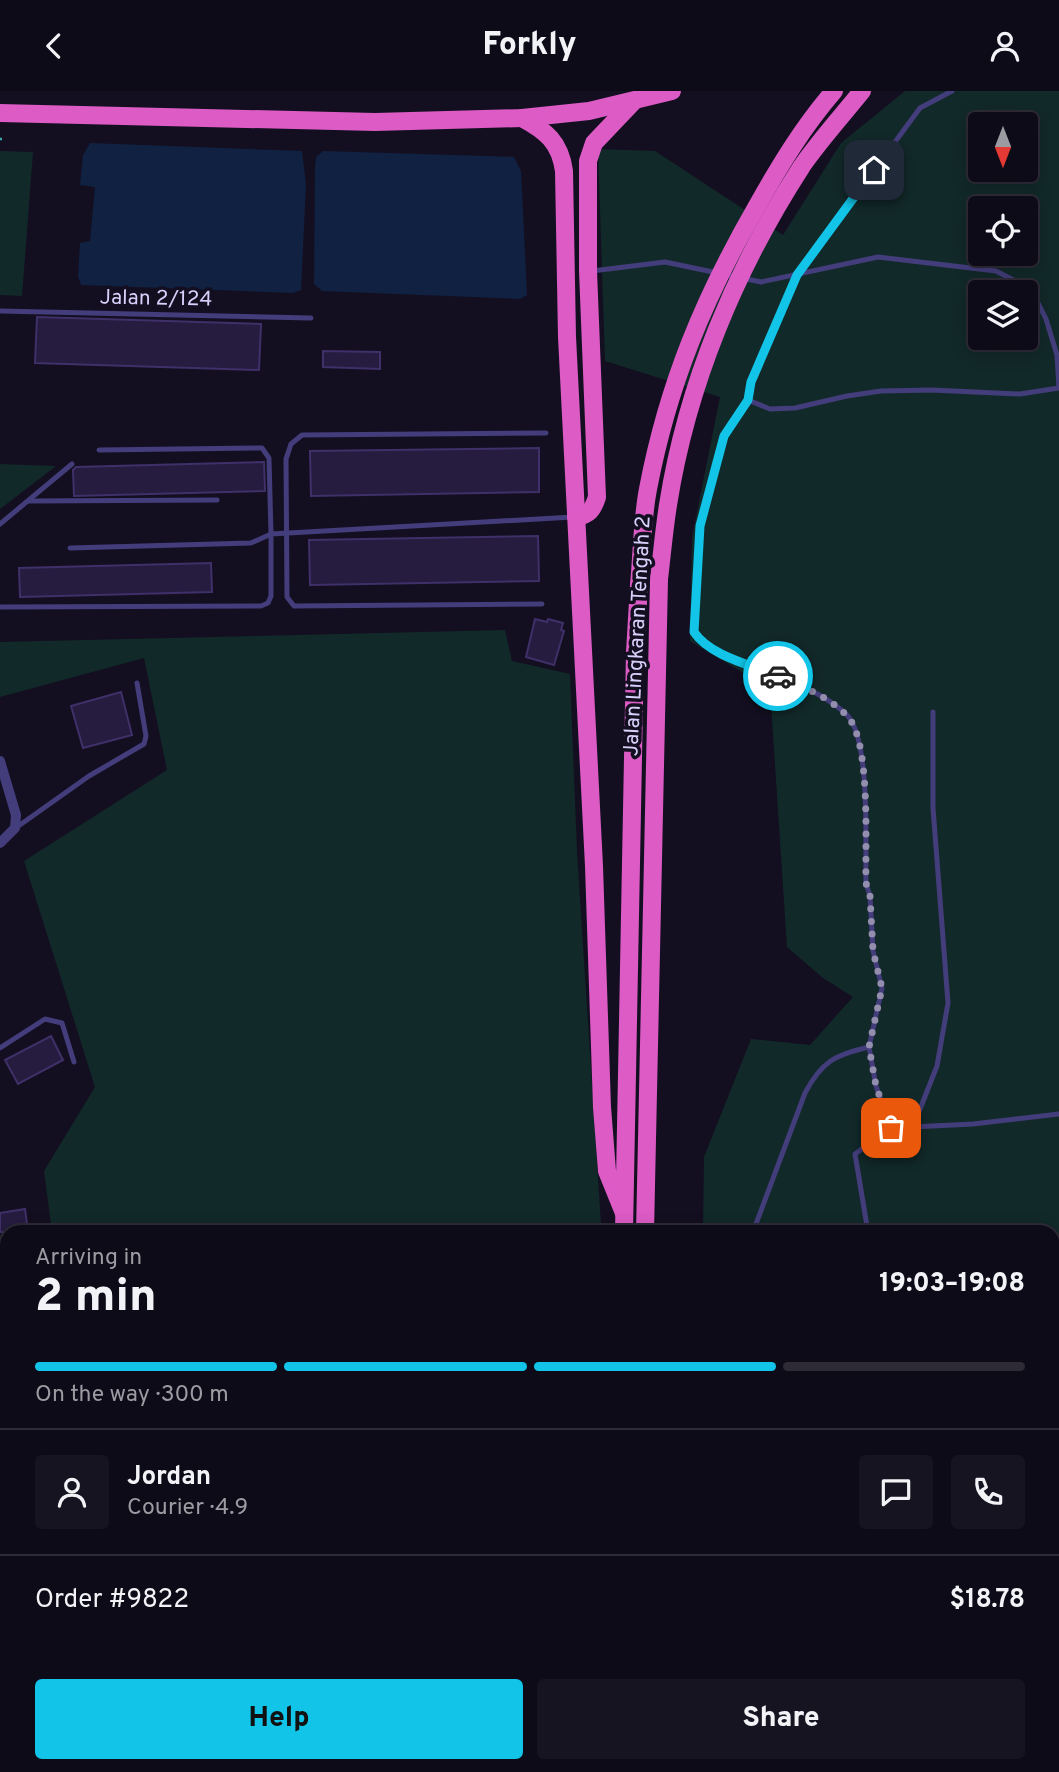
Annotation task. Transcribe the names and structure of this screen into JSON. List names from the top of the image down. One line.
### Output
{"streets":{"highway":["Jalan Lingkaran Tengah 2"],"lane":["Jalan 2/124"]},"north":"bottom","page":{"header":"Forkly","heading":["2 min","Arriving in","19:03–19:08"],"panel":["Jordan","Courier · 4.9","Order #9822","$18.78"],"bar":"On the way · 300 m","buttons":["Help","Share"]}}
